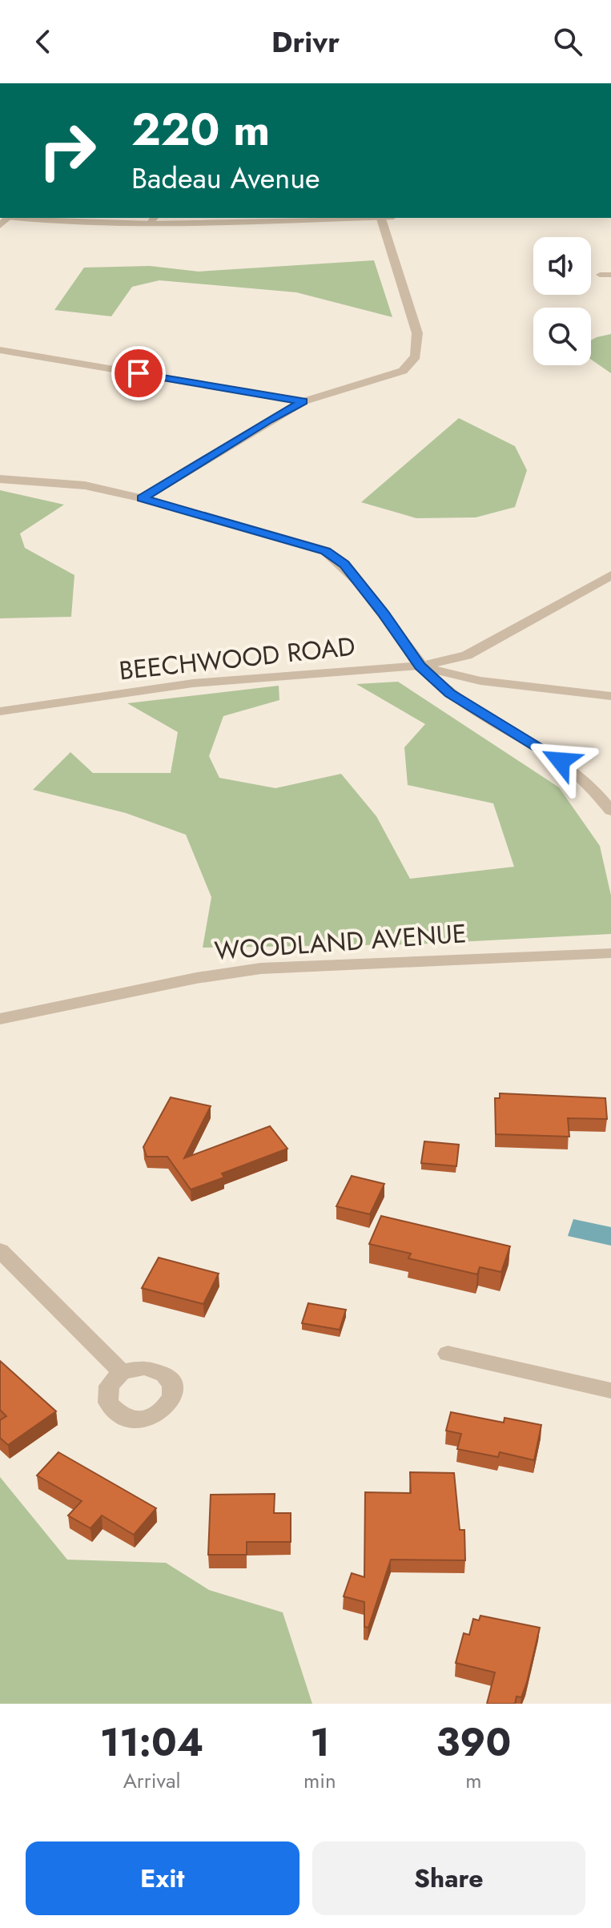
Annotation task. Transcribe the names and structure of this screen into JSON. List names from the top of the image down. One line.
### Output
{"streets":{"street":["BEECHWOOD ROAD","WOODLAND AVENUE"]},"page":{"header":"Drivr","turn":["220 m","Badeau Avenue"],"eta":["11:04","Arrival","1","min","390","m"],"buttons":["Exit","Share"]}}
